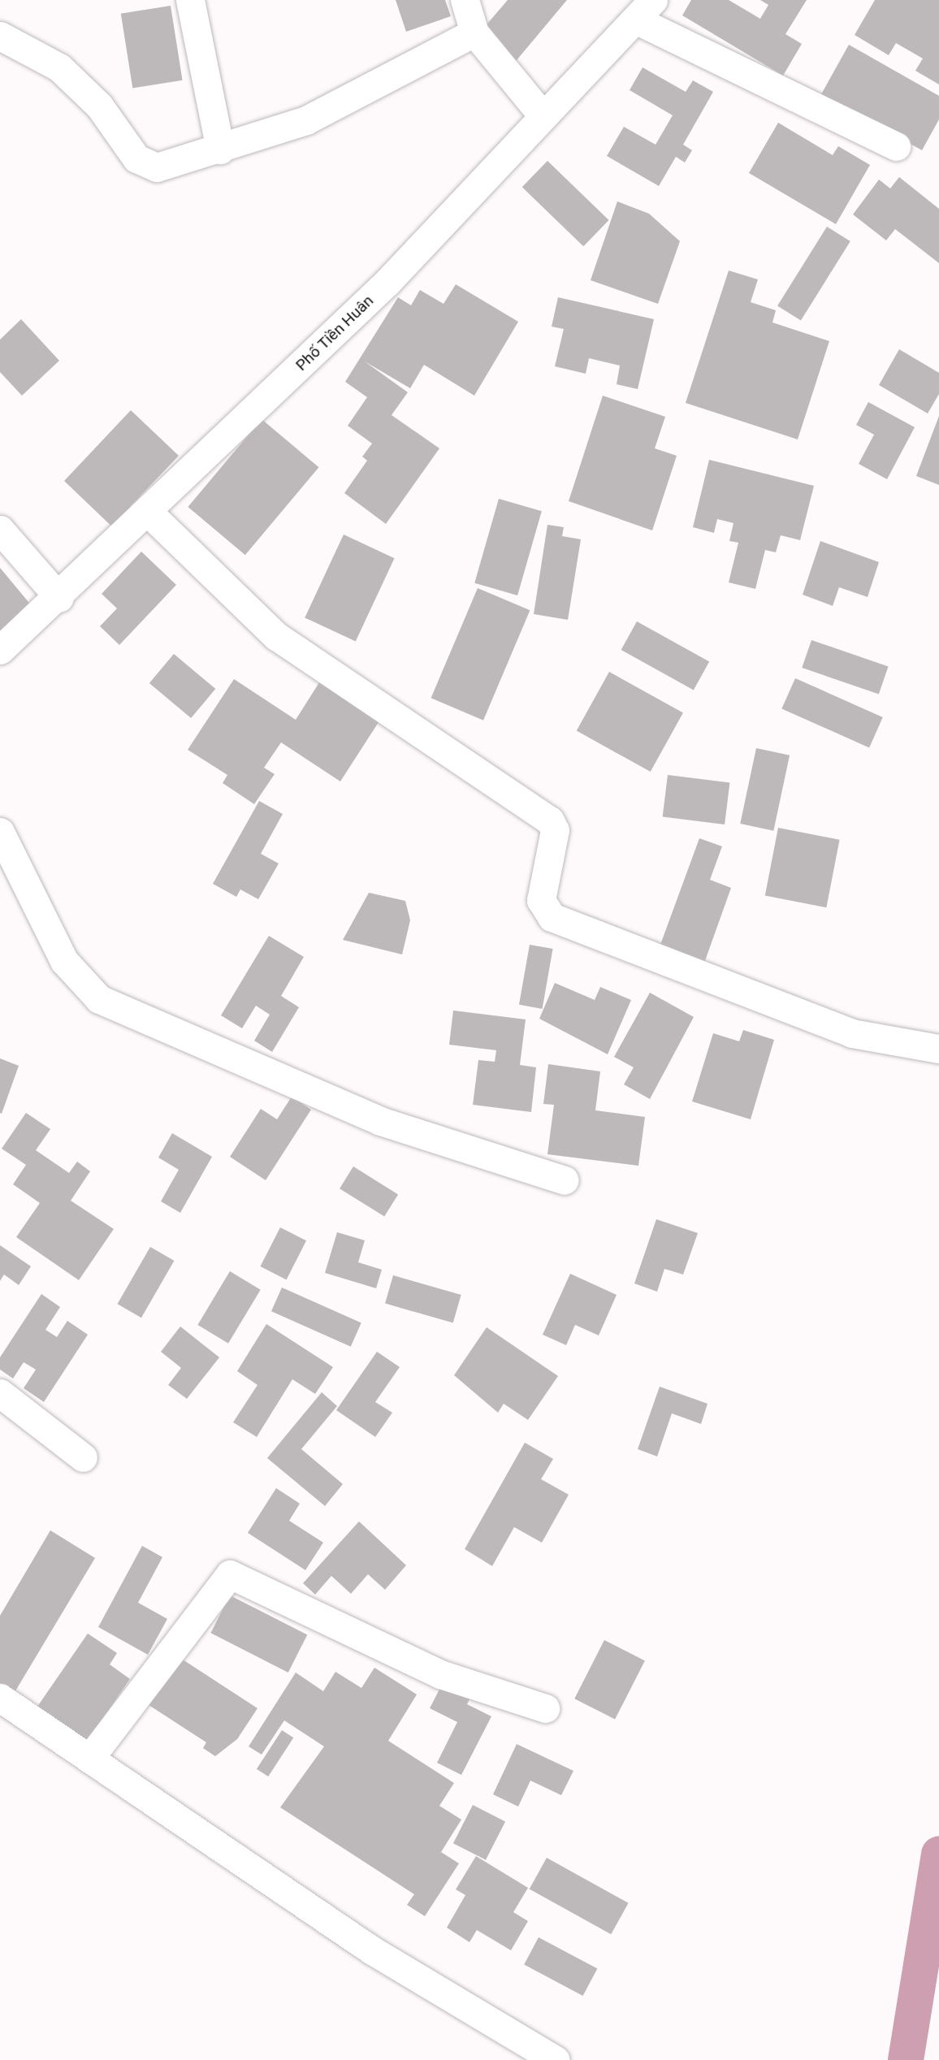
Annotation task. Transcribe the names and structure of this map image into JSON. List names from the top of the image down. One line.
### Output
{"streets":{"street":["Phố Tiền Huân"]}}
